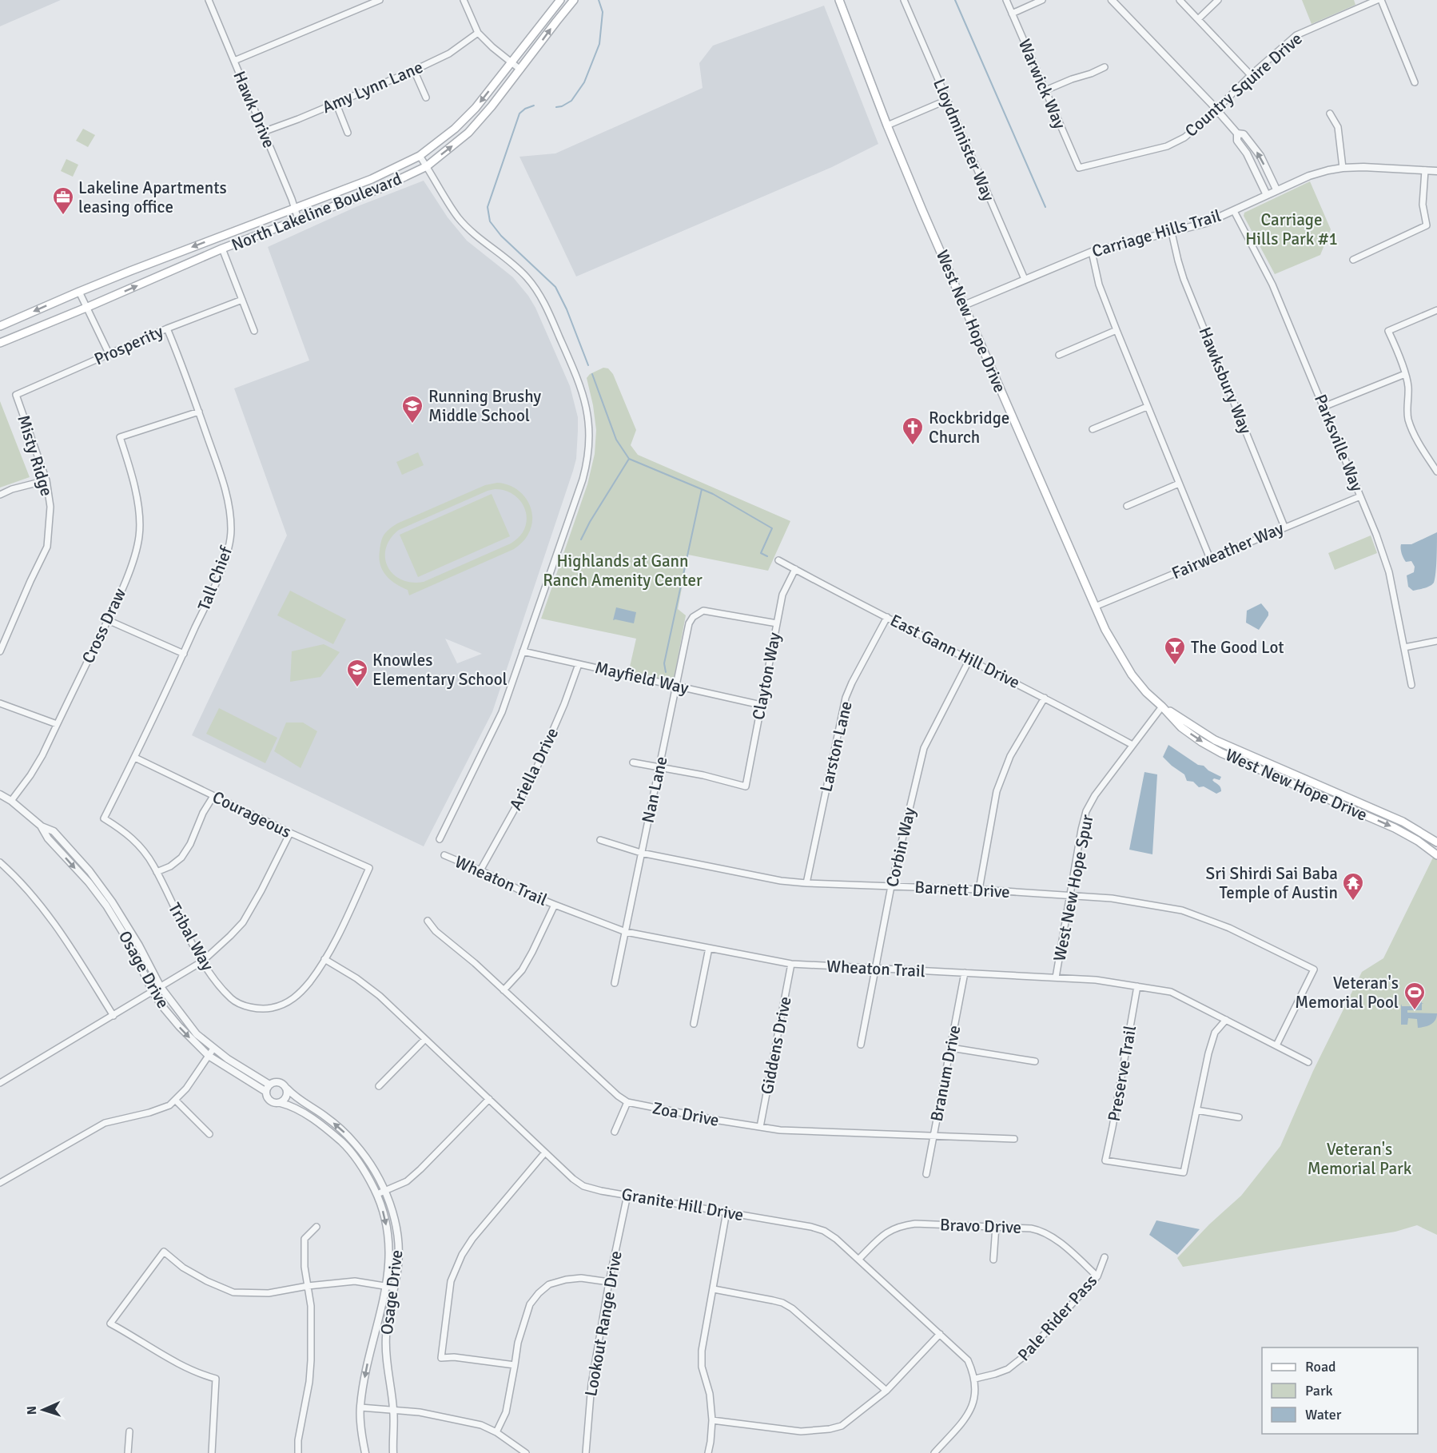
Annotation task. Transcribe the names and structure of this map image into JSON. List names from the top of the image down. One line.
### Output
{"streets":{"main road":["North Lakeline Boulevard","West New Hope Drive"],"street":["Warwick Way","Country Squire Drive","Amy Lynn Lane","Hawk Drive","Lloydminister Way","Carriage Hills Trail","Prosperity","Hawksbury Way","Parksville Way","Misty Ridge","Fairweather Way","Tall Chief","Cross Draw","East Gann Hill Drive","Clayton Way","Mayfield Way","Larston Lane","Ariella Drive","Nan Lane","Courageous","Corbin Way","Wheaton Trail","West New Hope Spur","Barnett Drive","Tribal Way","Osage Drive","Giddens Drive","Branum Drive","Preserve Trail","Zoa Drive","Granite Hill Drive","Bravo Drive","Pale Rider Pass","Lookout Range Drive"]},"crossings":[["Warwick Way","Country Squire Drive"],["Amy Lynn Lane","Hawk Drive"],["Hawk Drive","North Lakeline Boulevard"],["Lloydminister Way","Carriage Hills Trail"],["Carriage Hills Trail","West New Hope Drive"],["Carriage Hills Trail","Hawksbury Way"],["Carriage Hills Trail","Parksville Way"],["West New Hope Drive","Fairweather Way"],["West New Hope Drive","West New Hope Spur"],["Prosperity","Misty Ridge"],["Prosperity","Tall Chief"],["Hawksbury Way","Fairweather Way"],["Parksville Way","Fairweather Way"],["Tall Chief","Cross Draw"],["Tall Chief","Courageous"],["Tall Chief","Tribal Way"],["Cross Draw","Osage Drive"],["East Gann Hill Drive","Clayton Way"],["East Gann Hill Drive","Larston Lane"],["East Gann Hill Drive","Corbin Way"],["East Gann Hill Drive","West New Hope Spur"],["Clayton Way","Mayfield Way"],["Clayton Way","Nan Lane"],["Mayfield Way","Ariella Drive"],["Mayfield Way","Nan Lane"],["Larston Lane","Barnett Drive"],["Ariella Drive","Wheaton Trail"],["Nan Lane","Wheaton Trail"],["Nan Lane","Barnett Drive"],["Courageous","Tribal Way"],["Corbin Way","Wheaton Trail"],["Corbin Way","Barnett Drive"],["Wheaton Trail","West New Hope Spur"],["Wheaton Trail","Barnett Drive"],["Wheaton Trail","Giddens Drive"],["Wheaton Trail","Branum Drive"],["Wheaton Trail","Preserve Trail"],["West New Hope Spur","Barnett Drive"],["Tribal Way","Granite Hill Drive"],["Giddens Drive","Zoa Drive"],["Branum Drive","Zoa Drive"],["Granite Hill Drive","Bravo Drive"],["Granite Hill Drive","Pale Rider Pass"],["Granite Hill Drive","Lookout Range Drive"],["Bravo Drive","Pale Rider Pass"]],"parks":["Carriage Hills Park #1","Highlands at Gann Ranch Amenity Center","Veteran's Memorial Park"],"places":{"office":["Lakeline Apartments leasing office"],"school or university":["Running Brushy Middle School","Knowles Elementary School"],"church":["Rockbridge Church"],"bar":["The Good Lot"],"temple":["Sri Shirdi Sai Baba Temple of Austin"],"sports":["Veteran's Memorial Pool"]},"legend":["Road","Park","Water"],"north":"left"}
